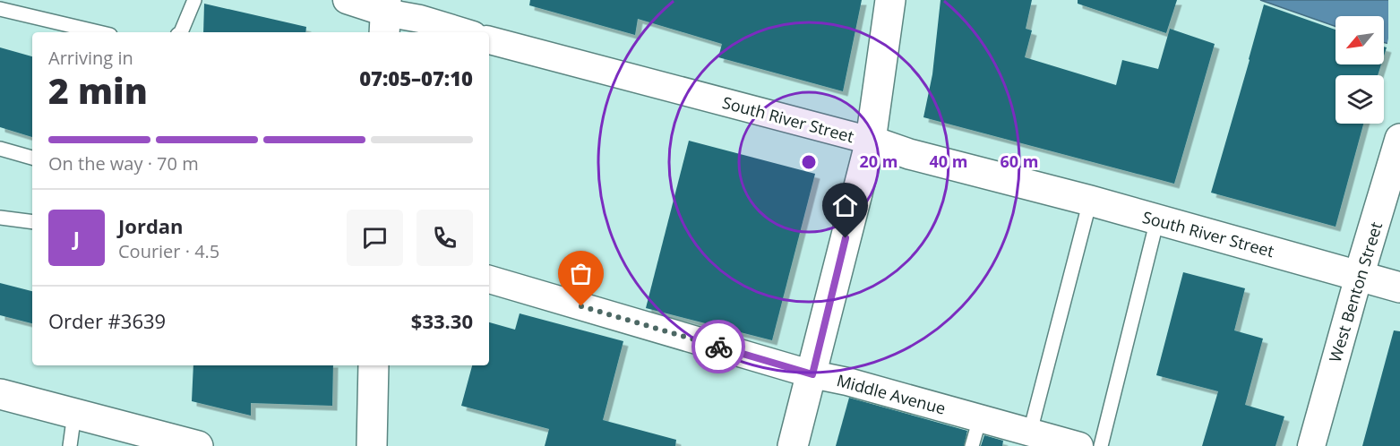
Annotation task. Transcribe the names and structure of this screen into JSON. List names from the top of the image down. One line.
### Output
{"streets":{"street":["South River Street","West Benton Street","Middle Avenue"]},"crossings":[["South River Street","West Benton Street"]],"north":"bottom left","page":{"heading":["2 min","Arriving in","07:05–07:10"],"panel":["Jordan","Courier · 4.5","Order #3639","$33.30"],"bar":"On the way · 70 m","round":"J"},"rings":["20 m","40 m","60 m"]}
